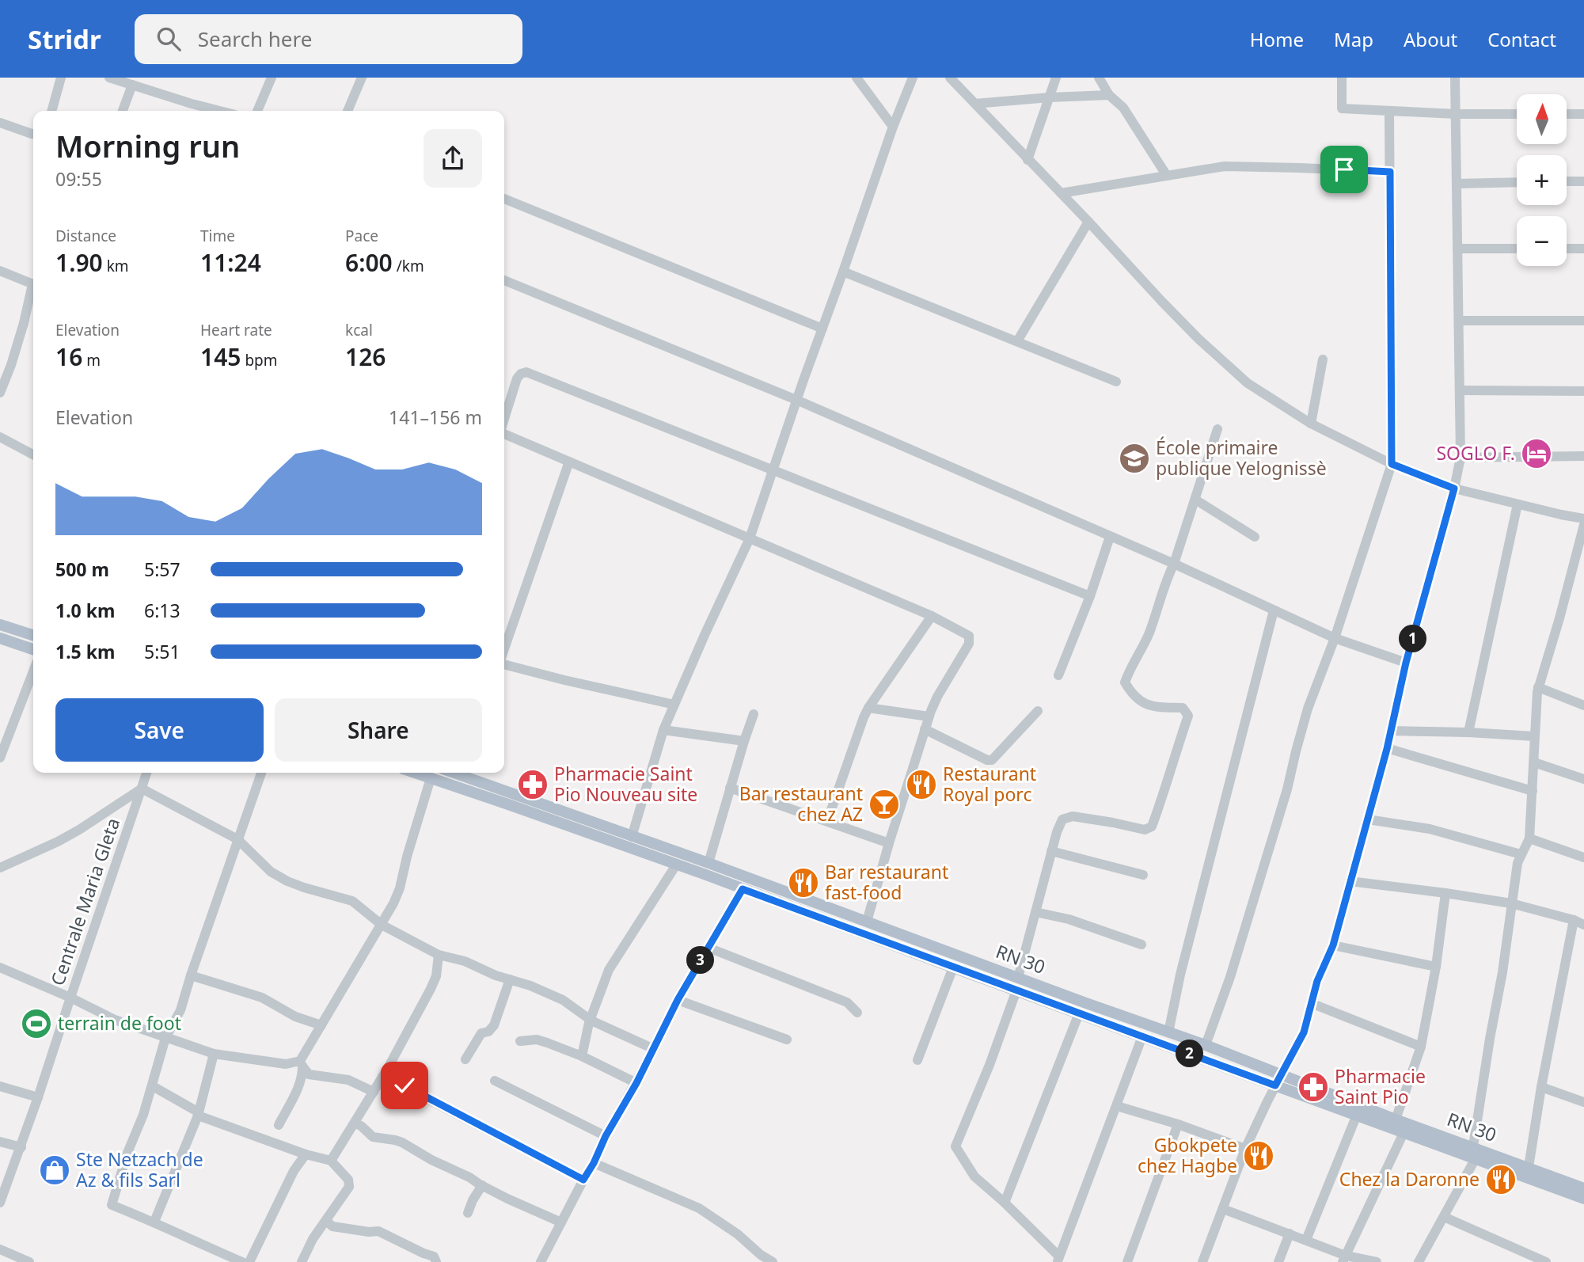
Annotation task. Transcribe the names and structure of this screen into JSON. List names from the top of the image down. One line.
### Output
{"streets":{"main road":["RN 30"],"street":["Centrale Maria Gleta"]},"places":{"hotel":["SOGLO F."],"school or university":["École primaire publique Yelognissè"],"pharmacy":["Pharmacie Saint Pio Nouveau site","Pharmacie Saint Pio"],"restaurant":["Restaurant Royal porc","Bar restaurant fast-food","Gbokpete chez Hagbe","Chez la Daronne"],"bar":["Bar restaurant chez AZ"],"sports":["terrain de foot"],"shop":["Ste Netzach de Az & fils Sarl"]},"north":"top","page":{"header":"Stridr","search":"Search here","nav":["Home","Map","About","Contact"],"map_buttons":["+","−"],"heading":["Morning run","09:55"],"stats":[["Distance","1.90 km"],["Time","11:24"],["Pace","6:00 /km"],["Elevation","16 m"],["Heart rate","145 bpm"],["kcal","126"]],"chart":["Elevation","141–156 m"],"list":[{"name":"500 m","note":"5:57"},{"name":"1.0 km","note":"6:13"},{"name":"1.5 km","note":"5:51"}],"pins":["1","3","2"],"buttons":["Save","Share"]}}
